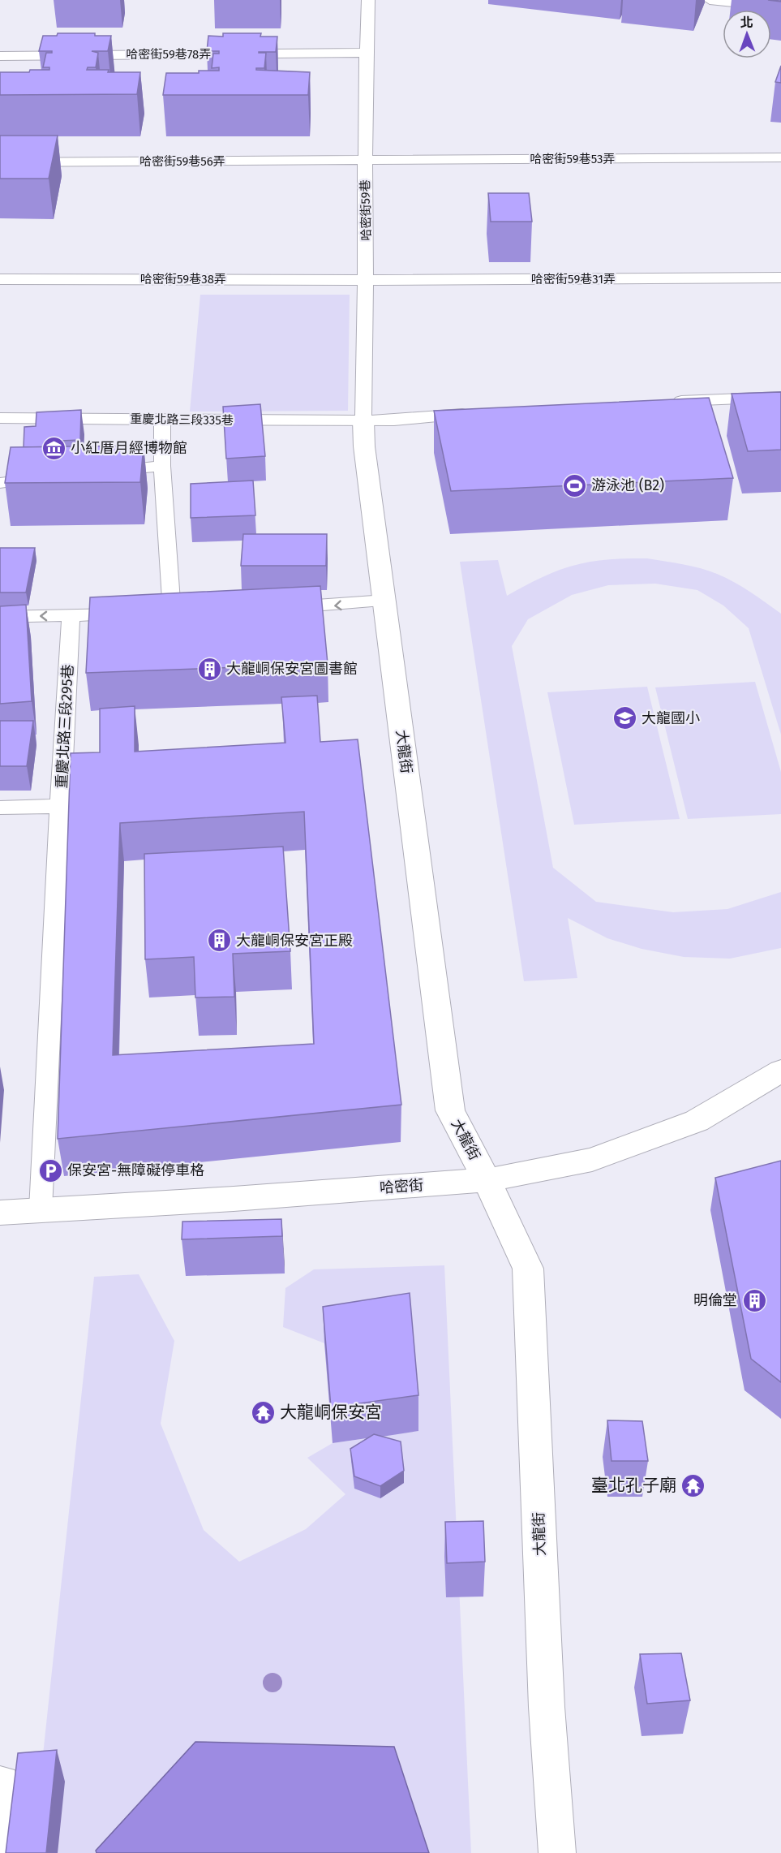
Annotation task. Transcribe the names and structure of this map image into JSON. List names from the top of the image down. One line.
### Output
{"streets":{"street":["大龍街","哈密街"],"lane":["哈密街59巷78弄","哈密街59巷53弄","哈密街59巷56弄","哈密街59巷","哈密街59巷38弄","哈密街59巷31弄","重慶北路三段335巷","重慶北路三段295巷"]},"crossings":[["哈密街59巷78弄","哈密街59巷"],["哈密街59巷53弄","哈密街59巷56弄"],["哈密街59巷53弄","哈密街59巷"],["哈密街59巷56弄","哈密街59巷"],["哈密街59巷","哈密街59巷38弄"],["哈密街59巷","哈密街59巷31弄"],["哈密街59巷","重慶北路三段335巷"],["哈密街59巷","大龍街"],["哈密街59巷38弄","哈密街59巷31弄"],["重慶北路三段335巷","大龍街"],["大龍街","哈密街"]],"places":{"museum":["小紅厝月經博物館"],"sports":["游泳池 (B2)"],"building":["大龍峒保安宮圖書館","大龍峒保安宮正殿","明倫堂"],"school or university":["大龍國小"],"parking":["保安宮-無障礙停車格"],"temple":["大龍峒保安宮","臺北孔子廟"]},"north":"top"}
